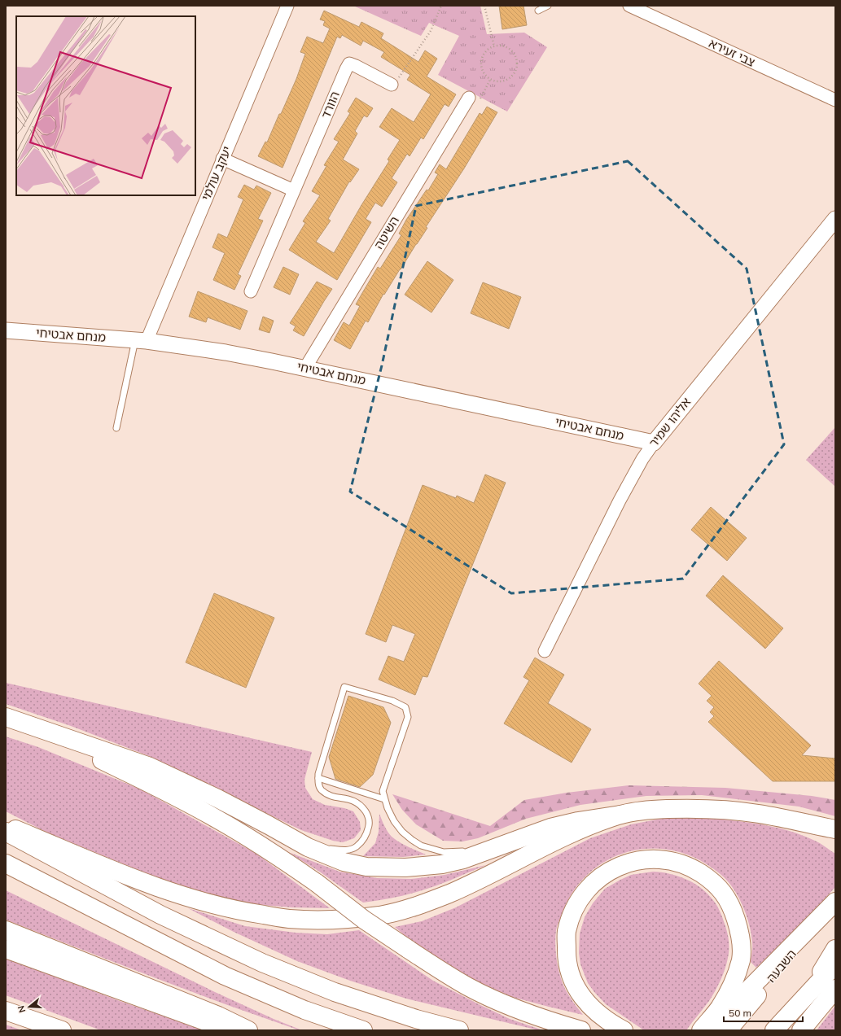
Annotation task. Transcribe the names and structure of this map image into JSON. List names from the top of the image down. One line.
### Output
{"streets":{"highway":["השבעה"],"street":["צבי זעירא","הוורד","יעקב עולמי","השיטה","מנחם אבטיחי","אליהו שמיר"]},"crossings":[["יעקב עולמי","מנחם אבטיחי"],["השיטה","מנחם אבטיחי"],["מנחם אבטיחי","אליהו שמיר"]],"scale_bar":"50 m","north":"left"}
